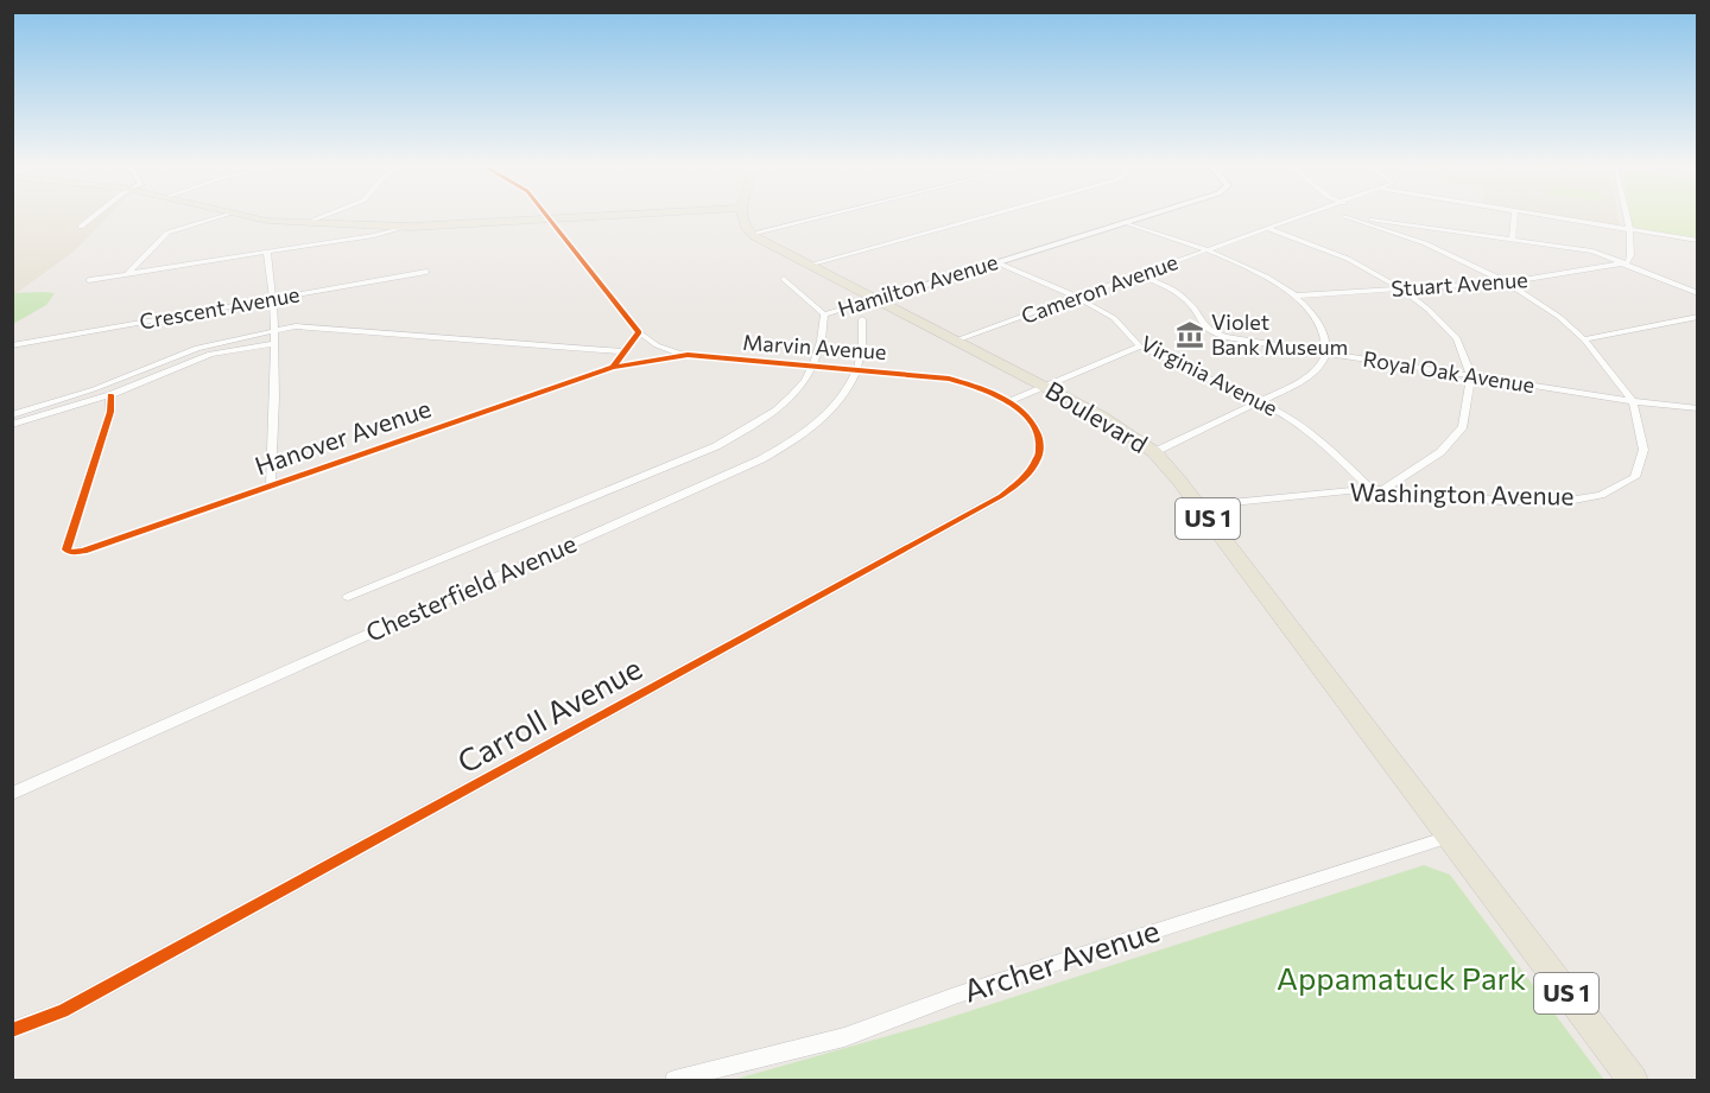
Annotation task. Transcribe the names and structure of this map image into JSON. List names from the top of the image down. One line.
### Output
{"streets":{"main road":["Boulevard","US 1"],"street":["Stuart Avenue","Hamilton Avenue","Cameron Avenue","Crescent Avenue","Marvin Avenue","Royal Oak Avenue","Virginia Avenue","Hanover Avenue","Washington Avenue","Chesterfield Avenue","Carroll Avenue","Archer Avenue"]},"crossings":[["Stuart Avenue","Washington Avenue"],["Hamilton Avenue","Virginia Avenue"],["Hamilton Avenue","Boulevard"],["Hamilton Avenue","Chesterfield Avenue"],["Cameron Avenue","Royal Oak Avenue"],["Cameron Avenue","Virginia Avenue"],["Cameron Avenue","Boulevard"],["Marvin Avenue","Hanover Avenue"],["Marvin Avenue","Chesterfield Avenue"],["Marvin Avenue","Carroll Avenue"],["Royal Oak Avenue","Washington Avenue"],["Virginia Avenue","Washington Avenue"],["Boulevard","Washington Avenue"],["Boulevard","Archer Avenue"]],"parks":["Appamatuck Park"],"places":{"museum":["Violet Bank Museum"]}}
